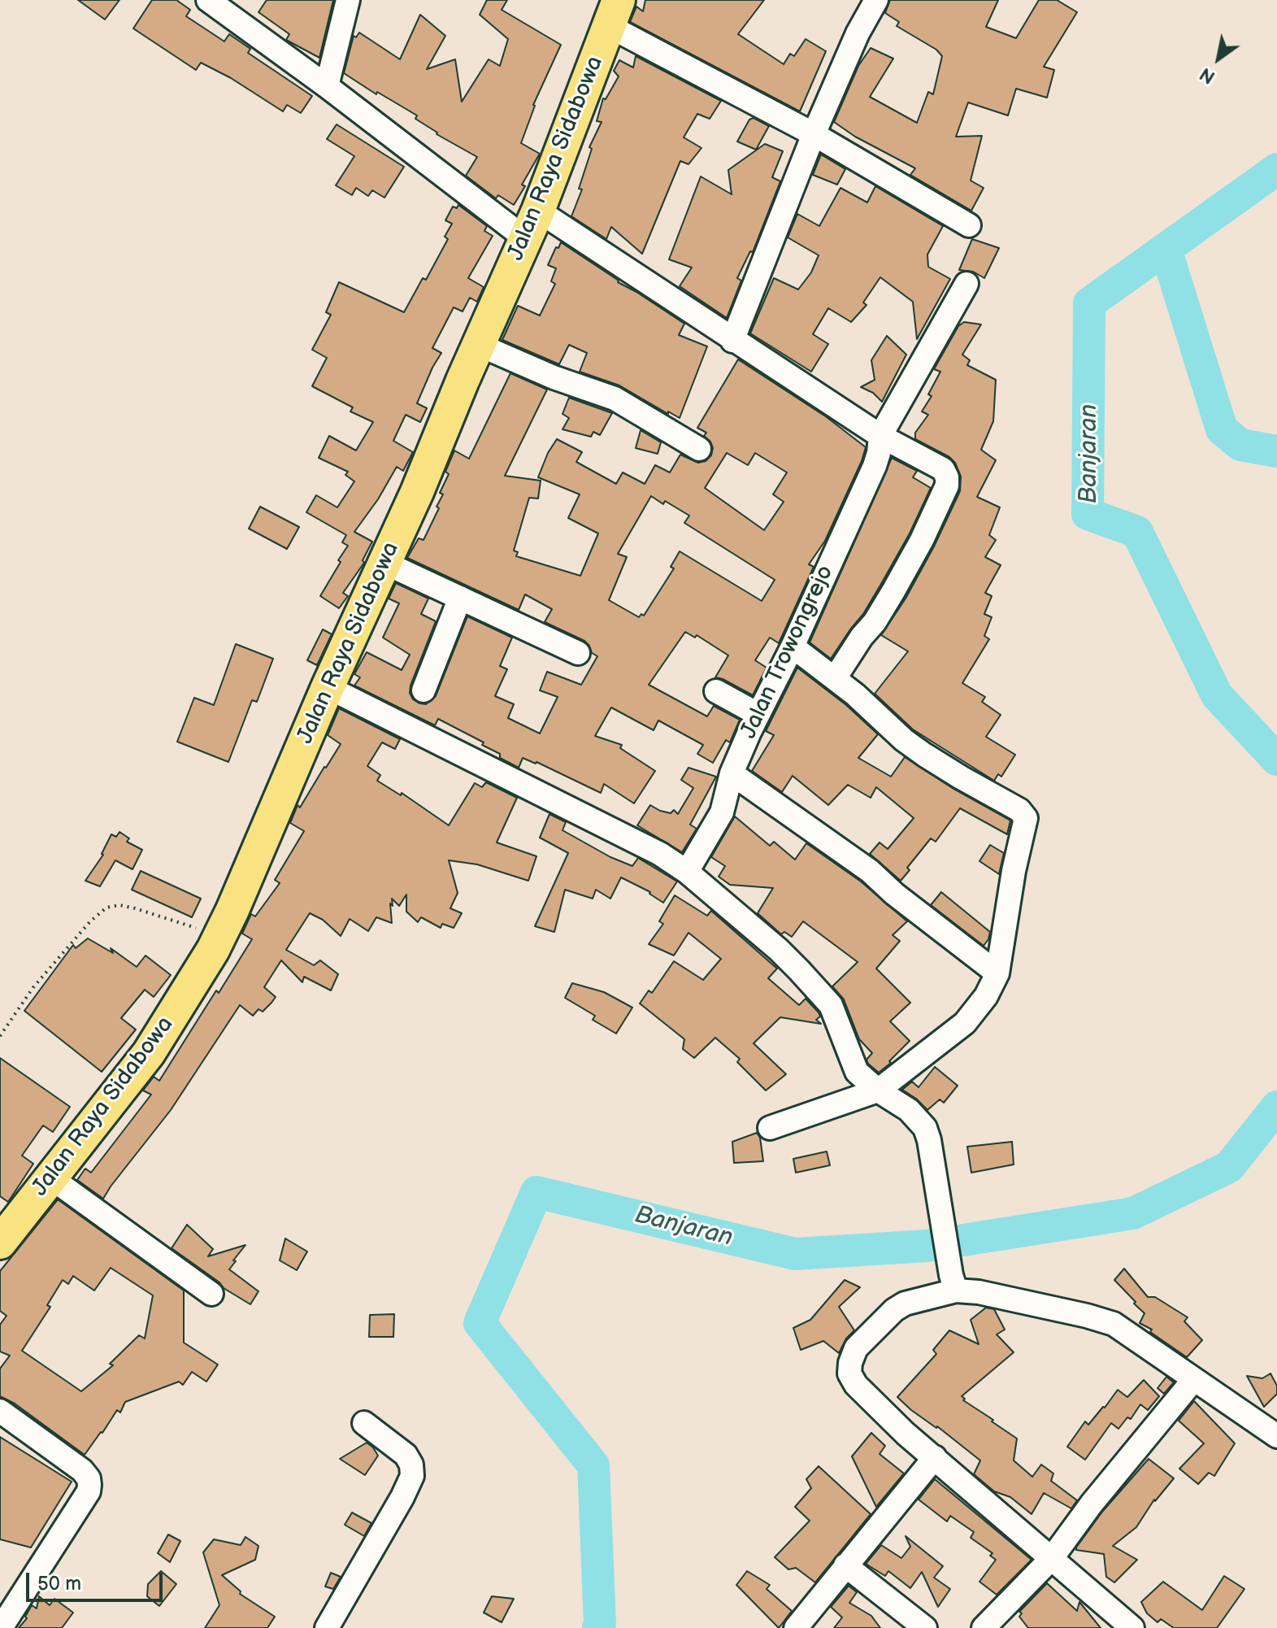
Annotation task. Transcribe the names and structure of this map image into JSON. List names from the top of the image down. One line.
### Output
{"streets":{"highway":["Jalan Raya Sidabowa"],"street":["Jalan Trowongrejo"]},"water":["Banjaran"],"scale_bar":"50 m","north":"bottom left"}
